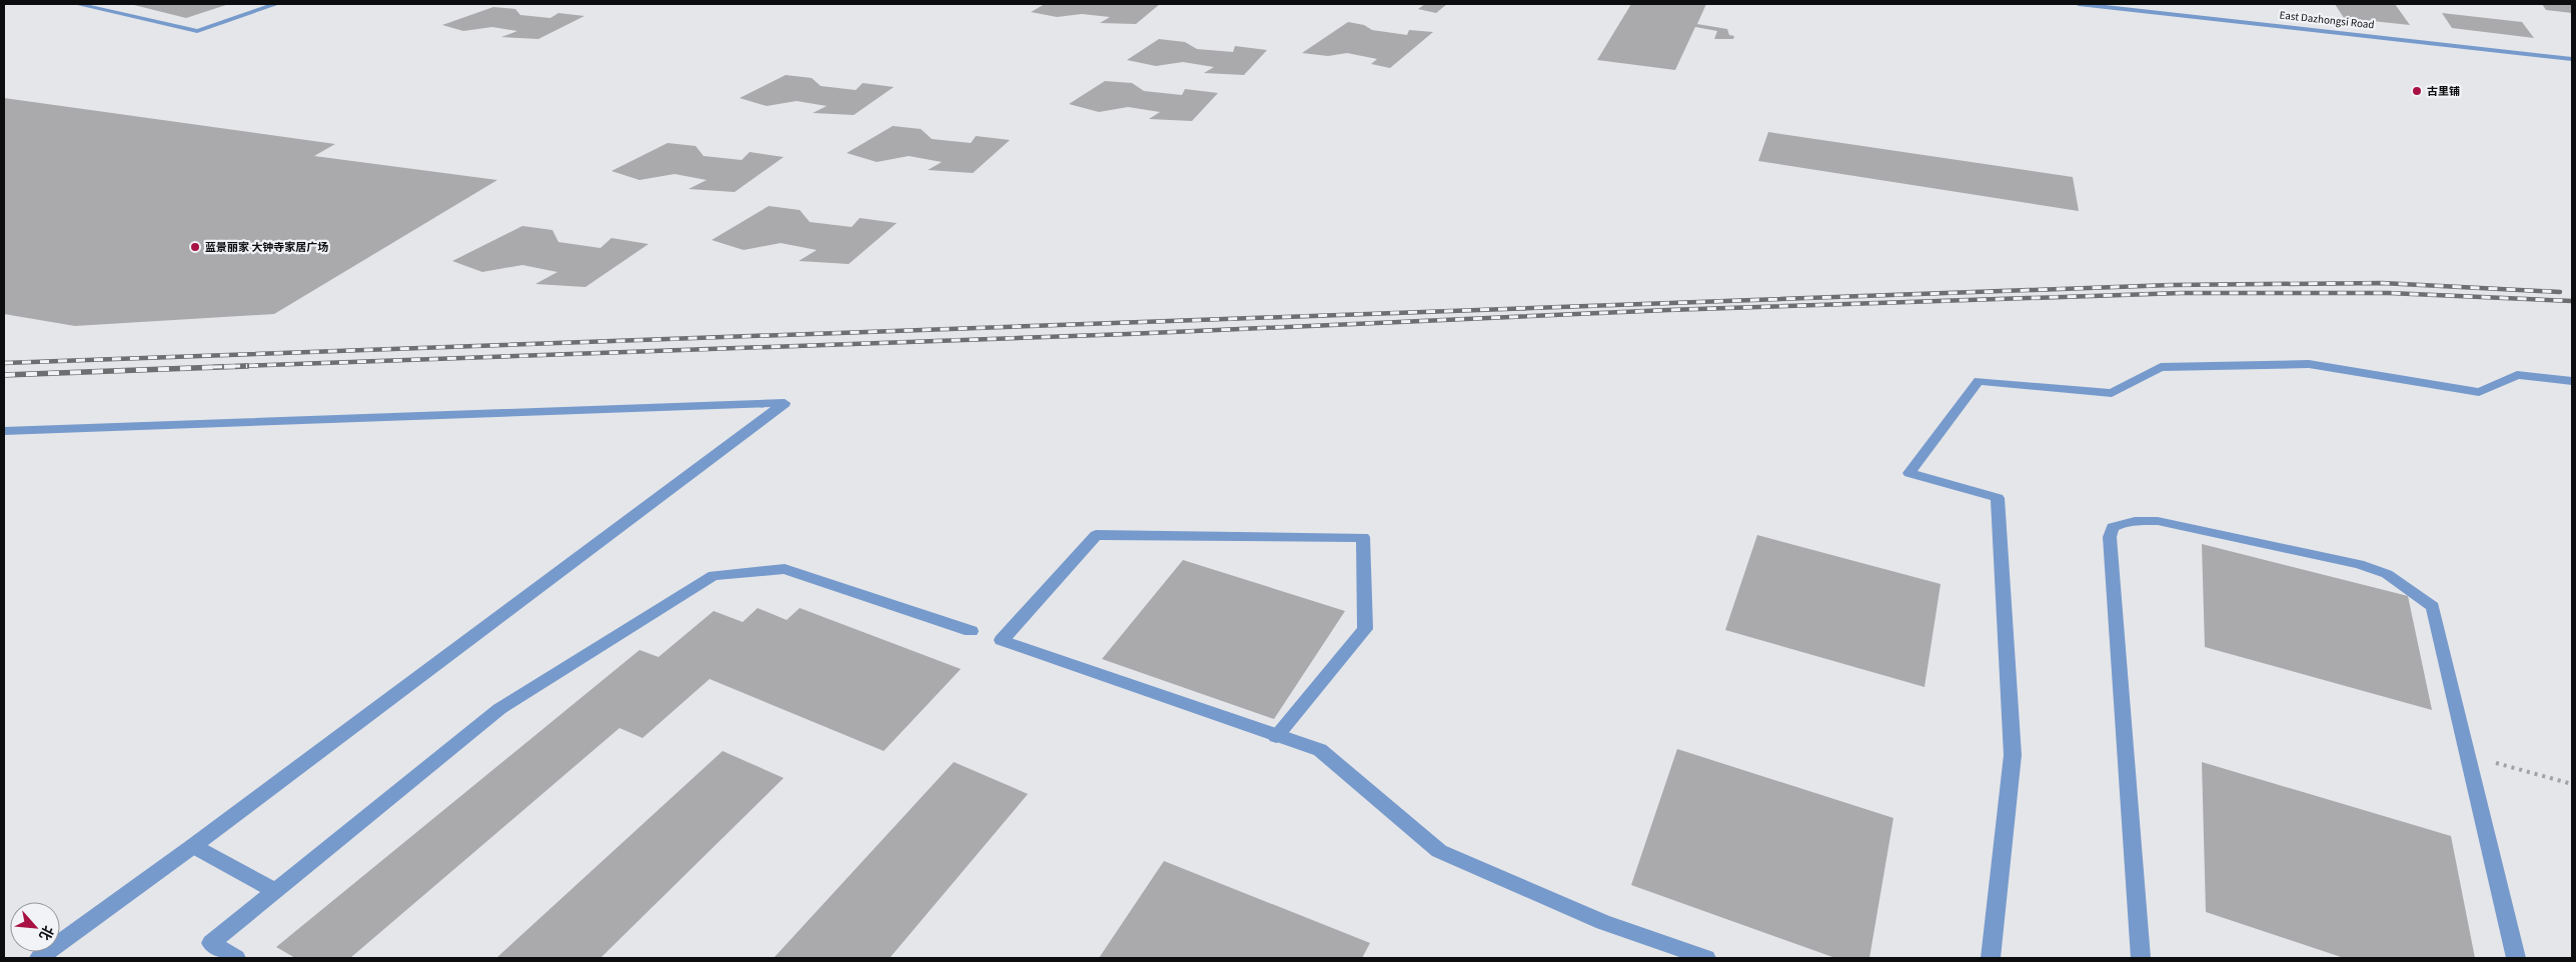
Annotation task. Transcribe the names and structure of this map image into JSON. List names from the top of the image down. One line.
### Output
{"streets":{"street":["East Dazhongsi Road"]},"places":["古里铺","蓝景丽家 大钟寺家居广场"],"north":"bottom right"}
